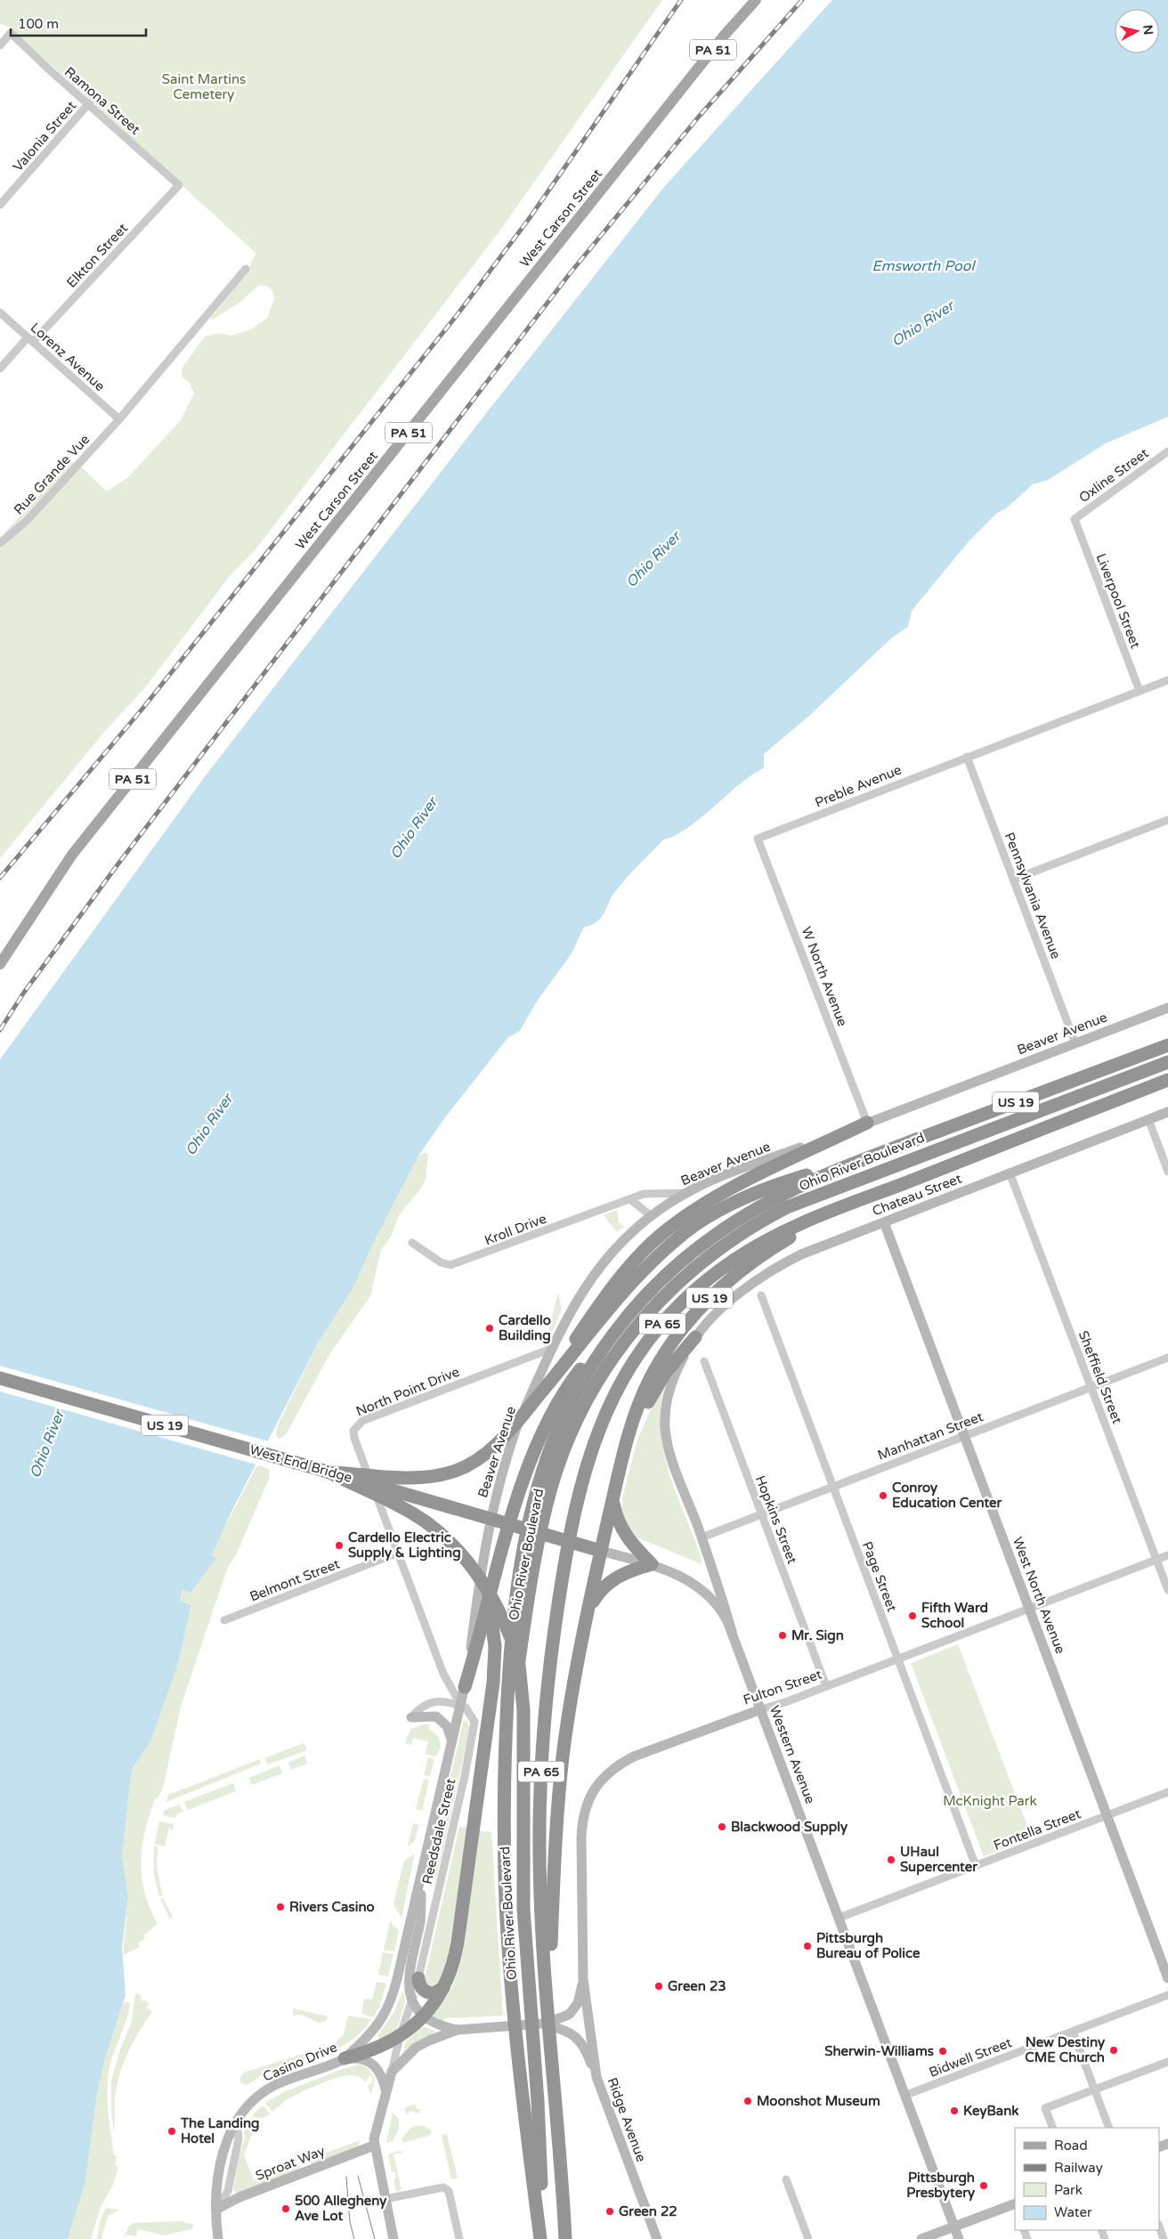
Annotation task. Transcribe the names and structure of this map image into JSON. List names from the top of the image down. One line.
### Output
{"streets":{"highway":["US 19","Ohio River Boulevard","PA 65","West End Bridge"],"main road":["PA 51","West Carson Street","Beaver Avenue","Chateau Street","West North Avenue","Fulton Street","Western Avenue","Reedsdale Street","Casino Drive","Ridge Avenue","Sproat Way"],"street":["Ramona Street","Valonia Street","Elkton Street","Lorenz Avenue","Rue Grande Vue","Oxline Street","Liverpool Street","Preble Avenue","Pennsylvania Avenue","W North Avenue","Kroll Drive","Sheffield Street","North Point Drive","Manhattan Street","Hopkins Street","Page Street","Belmont Street","Fontella Street","Bidwell Street"]},"crossings":[["Ramona Street","Valonia Street"],["Ramona Street","Elkton Street"],["Elkton Street","Lorenz Avenue"],["Lorenz Avenue","Rue Grande Vue"],["Oxline Street","Liverpool Street"],["Liverpool Street","Preble Avenue"],["Preble Avenue","Pennsylvania Avenue"],["Preble Avenue","W North Avenue"],["Pennsylvania Avenue","Beaver Avenue"],["W North Avenue","Beaver Avenue"],["Beaver Avenue","Kroll Drive"],["Beaver Avenue","North Point Drive"],["Beaver Avenue","Reedsdale Street"],["US 19","Ohio River Boulevard"],["US 19","PA 65"],["US 19","West End Bridge"],["US 19","Western Avenue"],["Chateau Street","Sheffield Street"],["Chateau Street","West North Avenue"],["Chateau Street","Western Avenue"],["Sheffield Street","Manhattan Street"],["Sheffield Street","Fulton Street"],["North Point Drive","Belmont Street"],["North Point Drive","Reedsdale Street"],["Manhattan Street","Hopkins Street"],["Manhattan Street","Page Street"],["Manhattan Street","West North Avenue"],["Manhattan Street","Western Avenue"],["West End Bridge","Western Avenue"],["Hopkins Street","Fulton Street"],["Page Street","Fulton Street"],["Page Street","Fontella Street"],["West North Avenue","Fulton Street"],["West North Avenue","Fontella Street"],["Fulton Street","Western Avenue"],["Fulton Street","Ridge Avenue"],["Western Avenue","Fontella Street"],["Western Avenue","Bidwell Street"],["Reedsdale Street","Casino Drive"],["Reedsdale Street","Sproat Way"],["Casino Drive","Sproat Way"]],"water":["Emsworth Pool","Ohio River"],"parks":["Saint Martins Cemetery","McKnight Park"],"places":["Cardello Building","Conroy Education Center","Cardello Electric Supply & Lighting","Fifth Ward School","Mr. Sign","Blackwood Supply","UHaul Supercenter","Rivers Casino","Pittsburgh Bureau of Police","Green 23","New Destiny CME Church","Sherwin-Williams","Moonshot Museum","KeyBank","The Landing Hotel","Pittsburgh Presbytery","500 Allegheny Ave Lot","Green 22"],"legend":["Road","Railway","Park","Water"],"scale_bar":"100 m","north":"right"}
